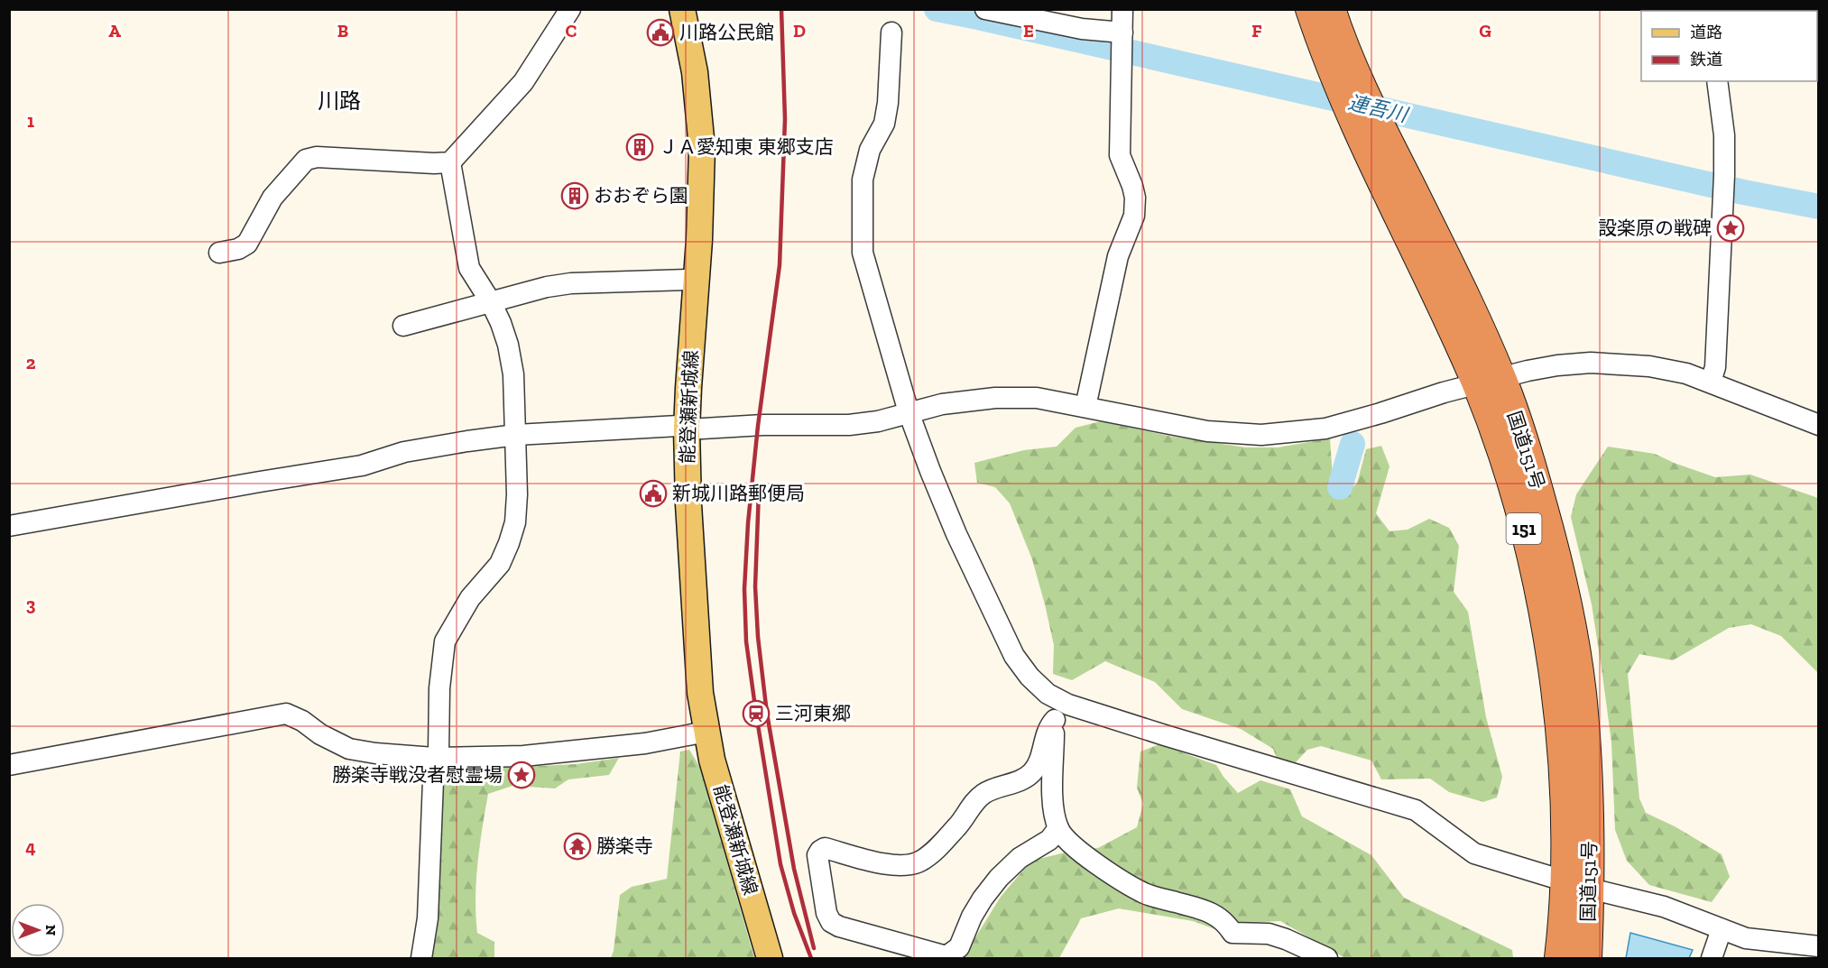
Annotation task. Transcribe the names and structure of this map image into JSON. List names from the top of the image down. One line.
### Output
{"streets":{"highway":["国道151号","151"],"main road":["能登瀬新城線"]},"districts":["川路"],"water":["連吾川"],"places":{"public building":["川路公民館","新城川路郵便局"],"building":["ＪＡ愛知東 東郷支店","おおぞら園"],"place":["設楽原の戦碑","勝楽寺戦没者慰霊場"],"station":["三河東郷"],"temple":["勝楽寺"]},"legend":["道路","鉄道"],"north":"right","grid":{"columns":["A","B","C","D","E","F","G"],"rows":["1","2","3","4"]}}
